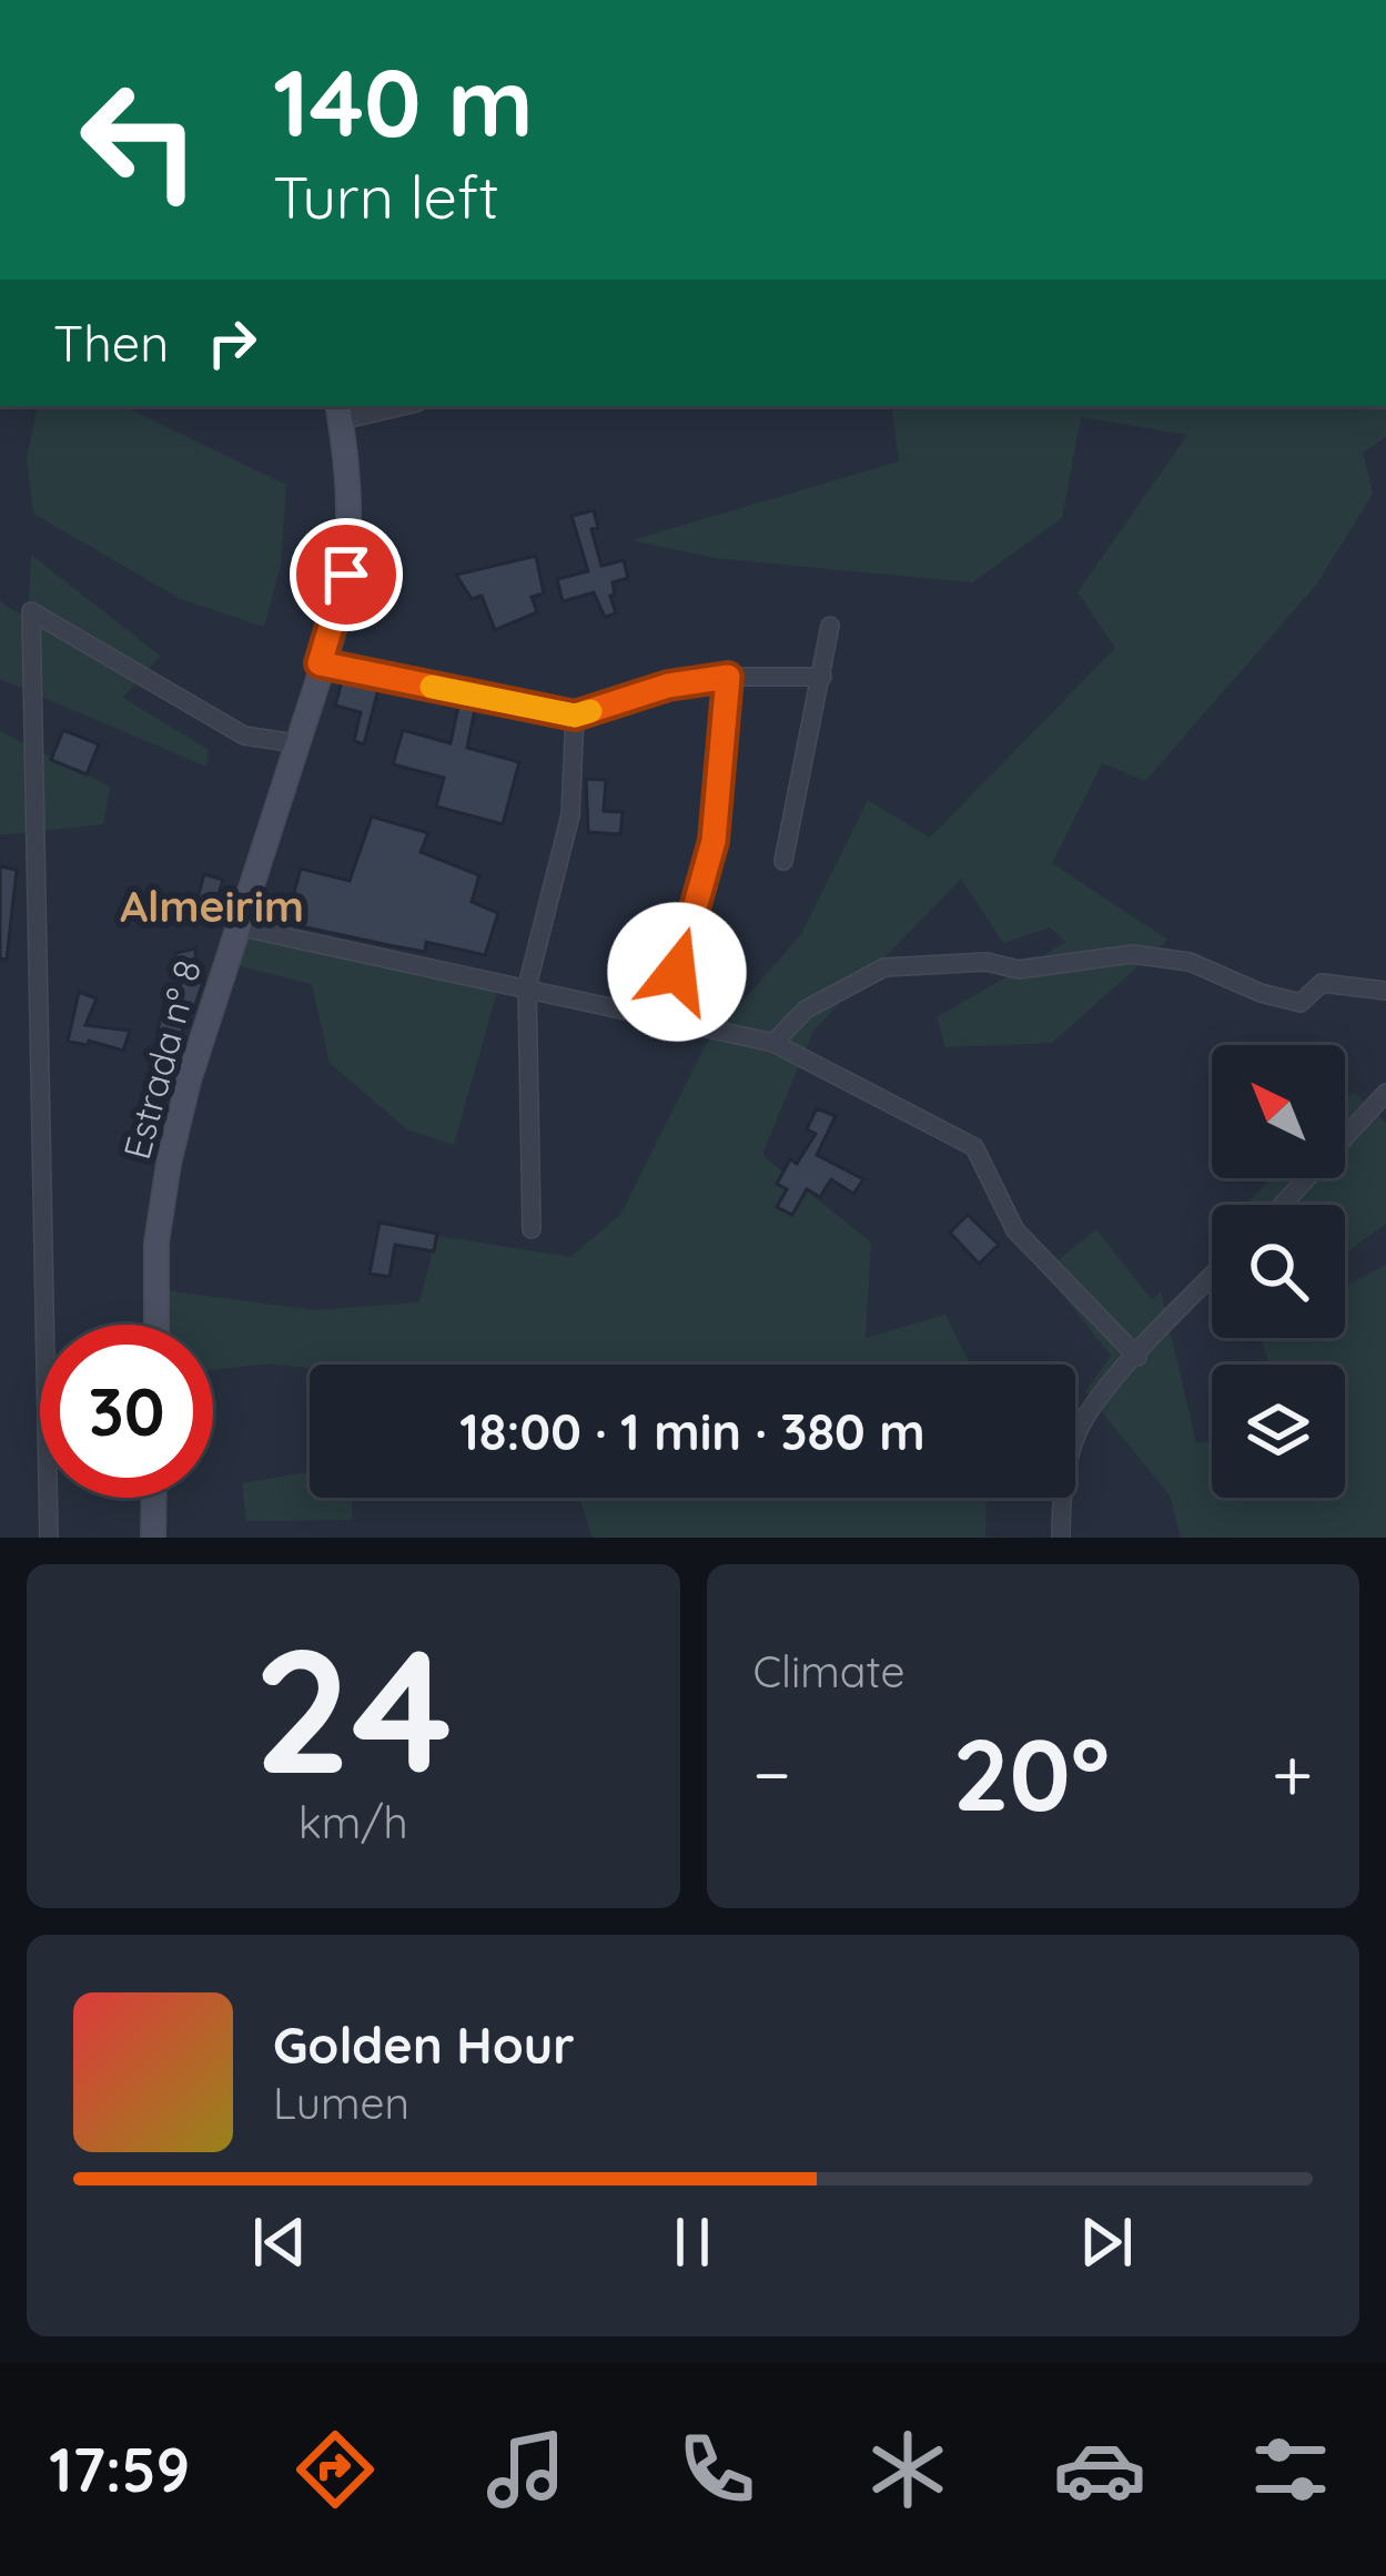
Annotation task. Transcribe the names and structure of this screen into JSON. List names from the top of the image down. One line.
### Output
{"streets":{"main road":["Estrada nº 8"]},"districts":["Almeirim"],"north":"top left","page":{"turn":["140 m","Turn left"],"then":"Then","limit":"30","trip":"18:00 · 1 min · 380 m","tile":[["24","km/h"],"Climate"],"heat":["−","20°","+"],"song":["Golden Hour","Lumen"],"tabs":"17:59"}}
